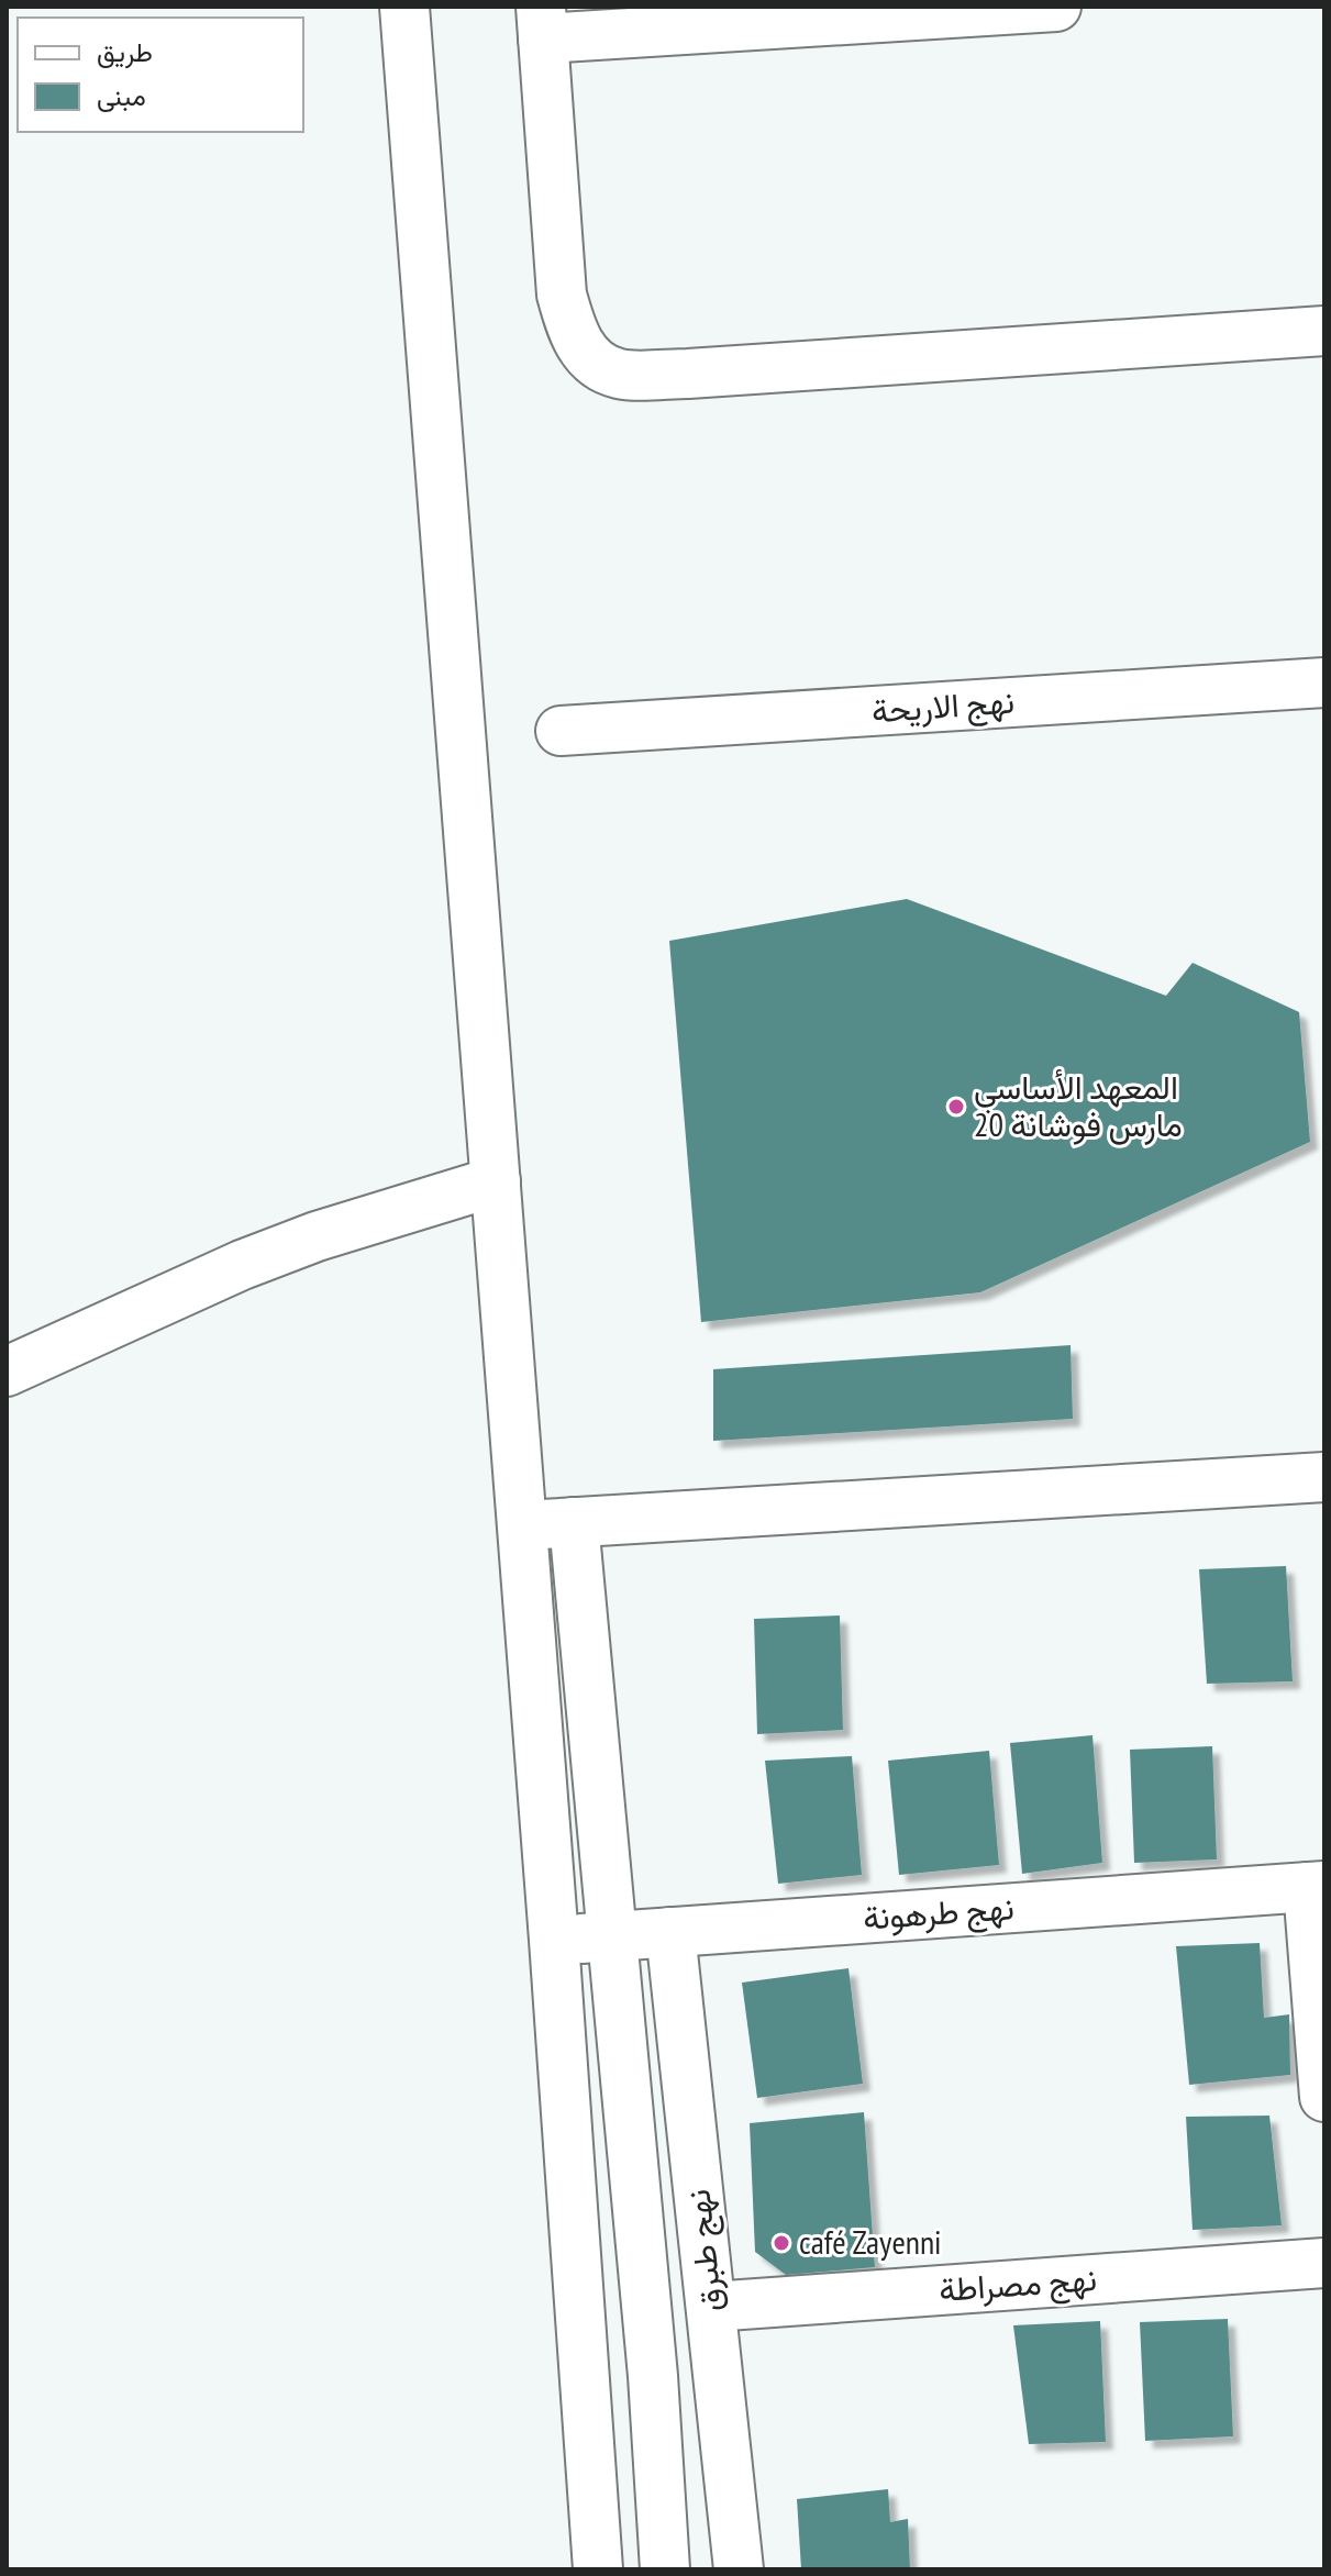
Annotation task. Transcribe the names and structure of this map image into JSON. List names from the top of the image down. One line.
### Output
{"streets":{"street":["نهج الاريحة","نهج طرهونة","نهج طبرق","نهج مصراطة"]},"crossings":[["نهج طرهونة","نهج طبرق"],["نهج طبرق","نهج مصراطة"]],"places":["المعهد الأساسي 20 مارس فوشانة","café Zayenni"],"legend":["طريق","مبنى"]}
